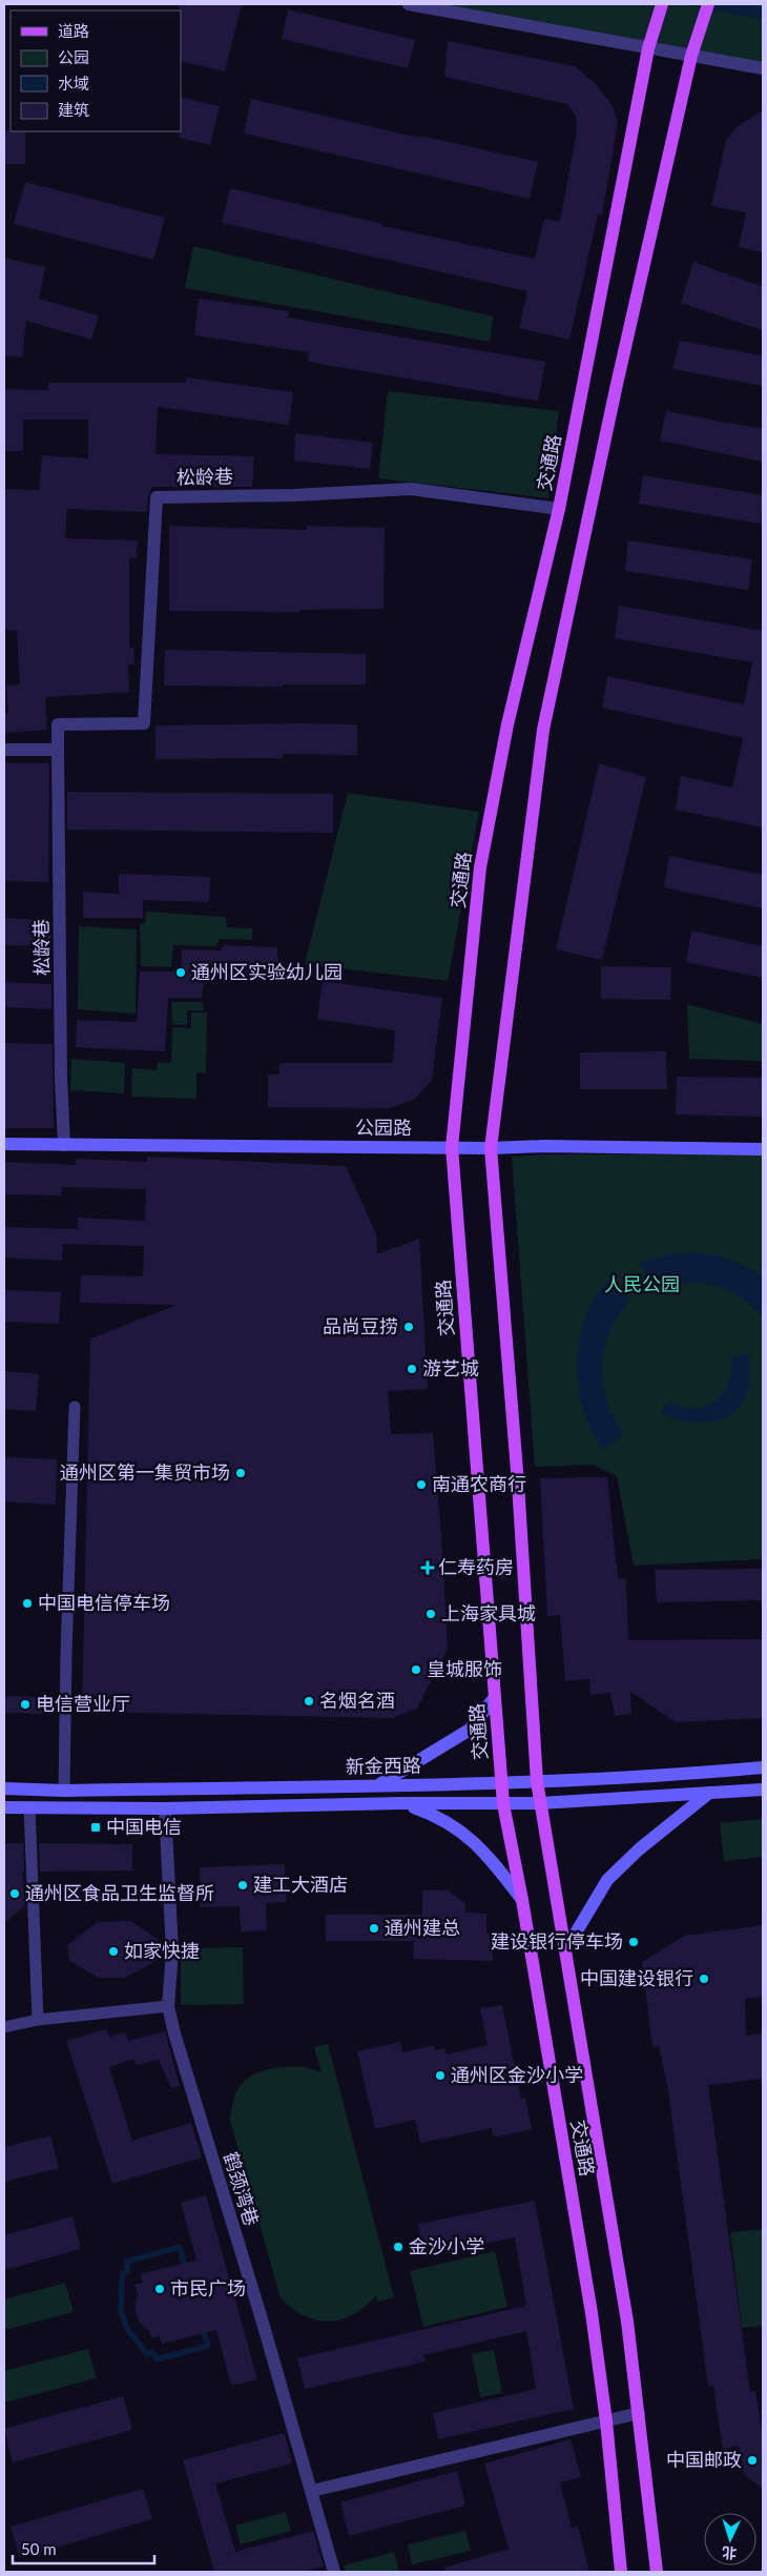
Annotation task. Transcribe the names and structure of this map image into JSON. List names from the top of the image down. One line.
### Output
{"streets":{"main road":["交通路","公园路","新金西路"],"street":["松龄巷","鹤颈湾巷"]},"crossings":[["交通路","松龄巷"],["交通路","公园路"],["交通路","新金西路"],["松龄巷","公园路"],["新金西路","鹤颈湾巷"]],"parks":["人民公园"],"places":{"other":["通州区实验幼儿园","品尚豆捞","游艺城","通州区第一集贸市场","南通农商行","中国电信停车场","上海家具城","皇城服饰","名烟名酒","电信营业厅","建工大酒店","通州区食品卫生监督所","通州建总","建设银行停车场","如家快捷","中国建设银行","通州区金沙小学","金沙小学","市民广场","中国邮政"],"health":["仁寿药房"],"transit":["中国电信"]},"legend":["道路","公园","水域","建筑"],"scale_bar":"50 m","north":"bottom"}
